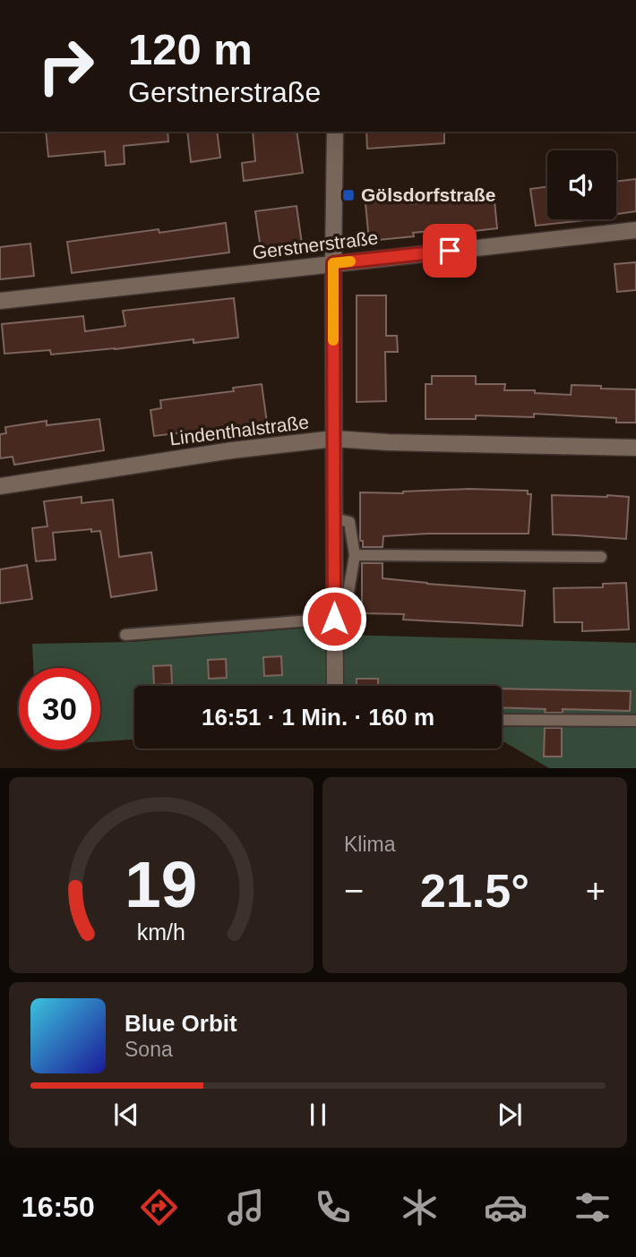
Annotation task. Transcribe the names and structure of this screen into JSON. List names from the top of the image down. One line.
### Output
{"streets":{"street":["Gerstnerstraße","Lindenthalstraße"]},"places":{"transit":["Gölsdorfstraße"]},"page":{"turn":["120 m","Gerstnerstraße"],"limit":"30","trip":"16:51 · 1 Min. · 160 m","tile":"Klima","heat":["−","21.5°","+"],"song":["Blue Orbit","Sona"],"tabs":"16:50","gauge":["19","km/h"]}}
